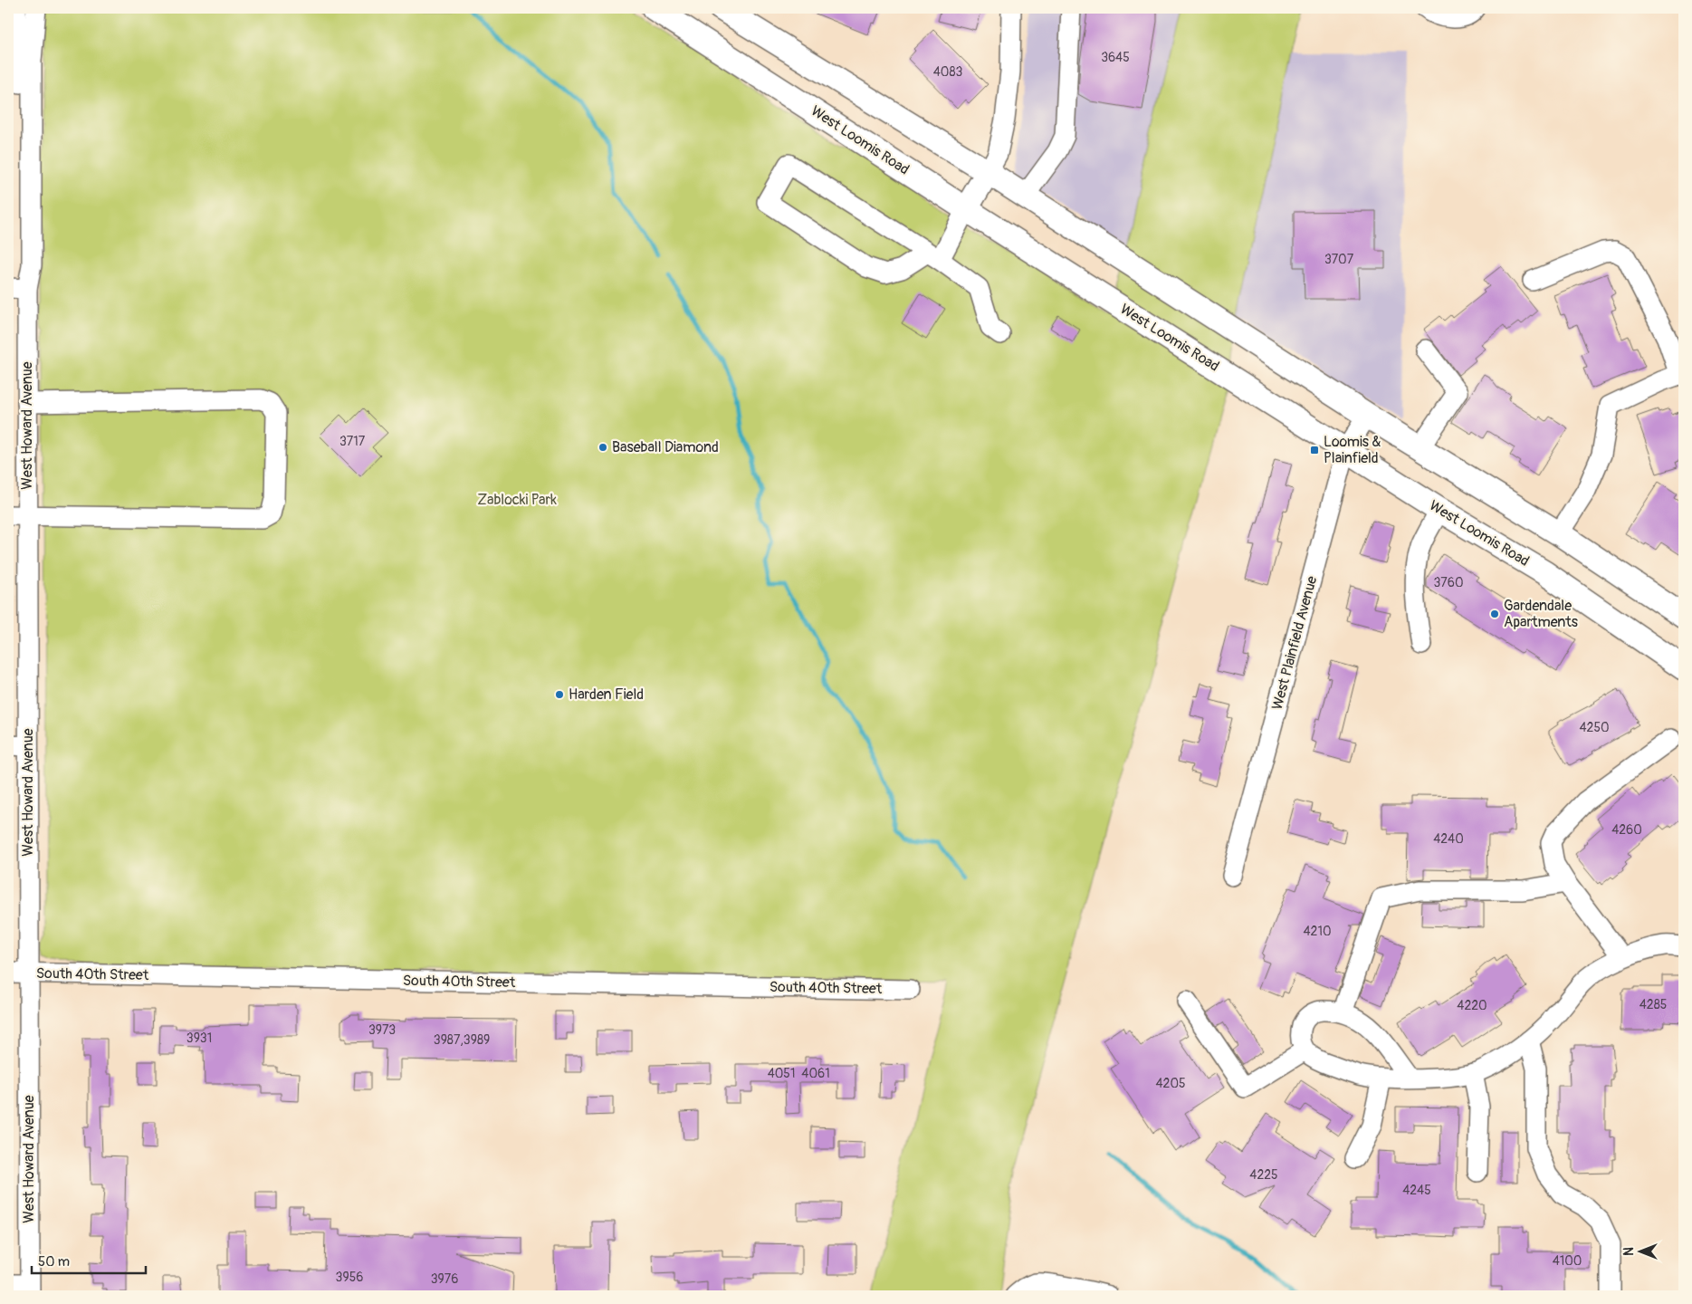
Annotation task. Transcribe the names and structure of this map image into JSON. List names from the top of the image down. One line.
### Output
{"streets":{"main road":["West Loomis Road"],"street":["West Howard Avenue","West Plainfield Avenue","South 40th Street"]},"crossings":[["West Loomis Road","West Plainfield Avenue"],["West Howard Avenue","South 40th Street"]],"parks":["Zablocki Park"],"places":{"other":["Baseball Diamond","Gardendale Apartments","Harden Field"],"transit":["Loomis & Plainfield"]},"house_numbers":["3645","4083","3707","3717","3760","4250","4260","4240","4210","4285","4220","3973","3931","3987,3989","4051","4061","4205","4225","4245","4100","3956","3976"],"scale_bar":"50 m","north":"left"}
